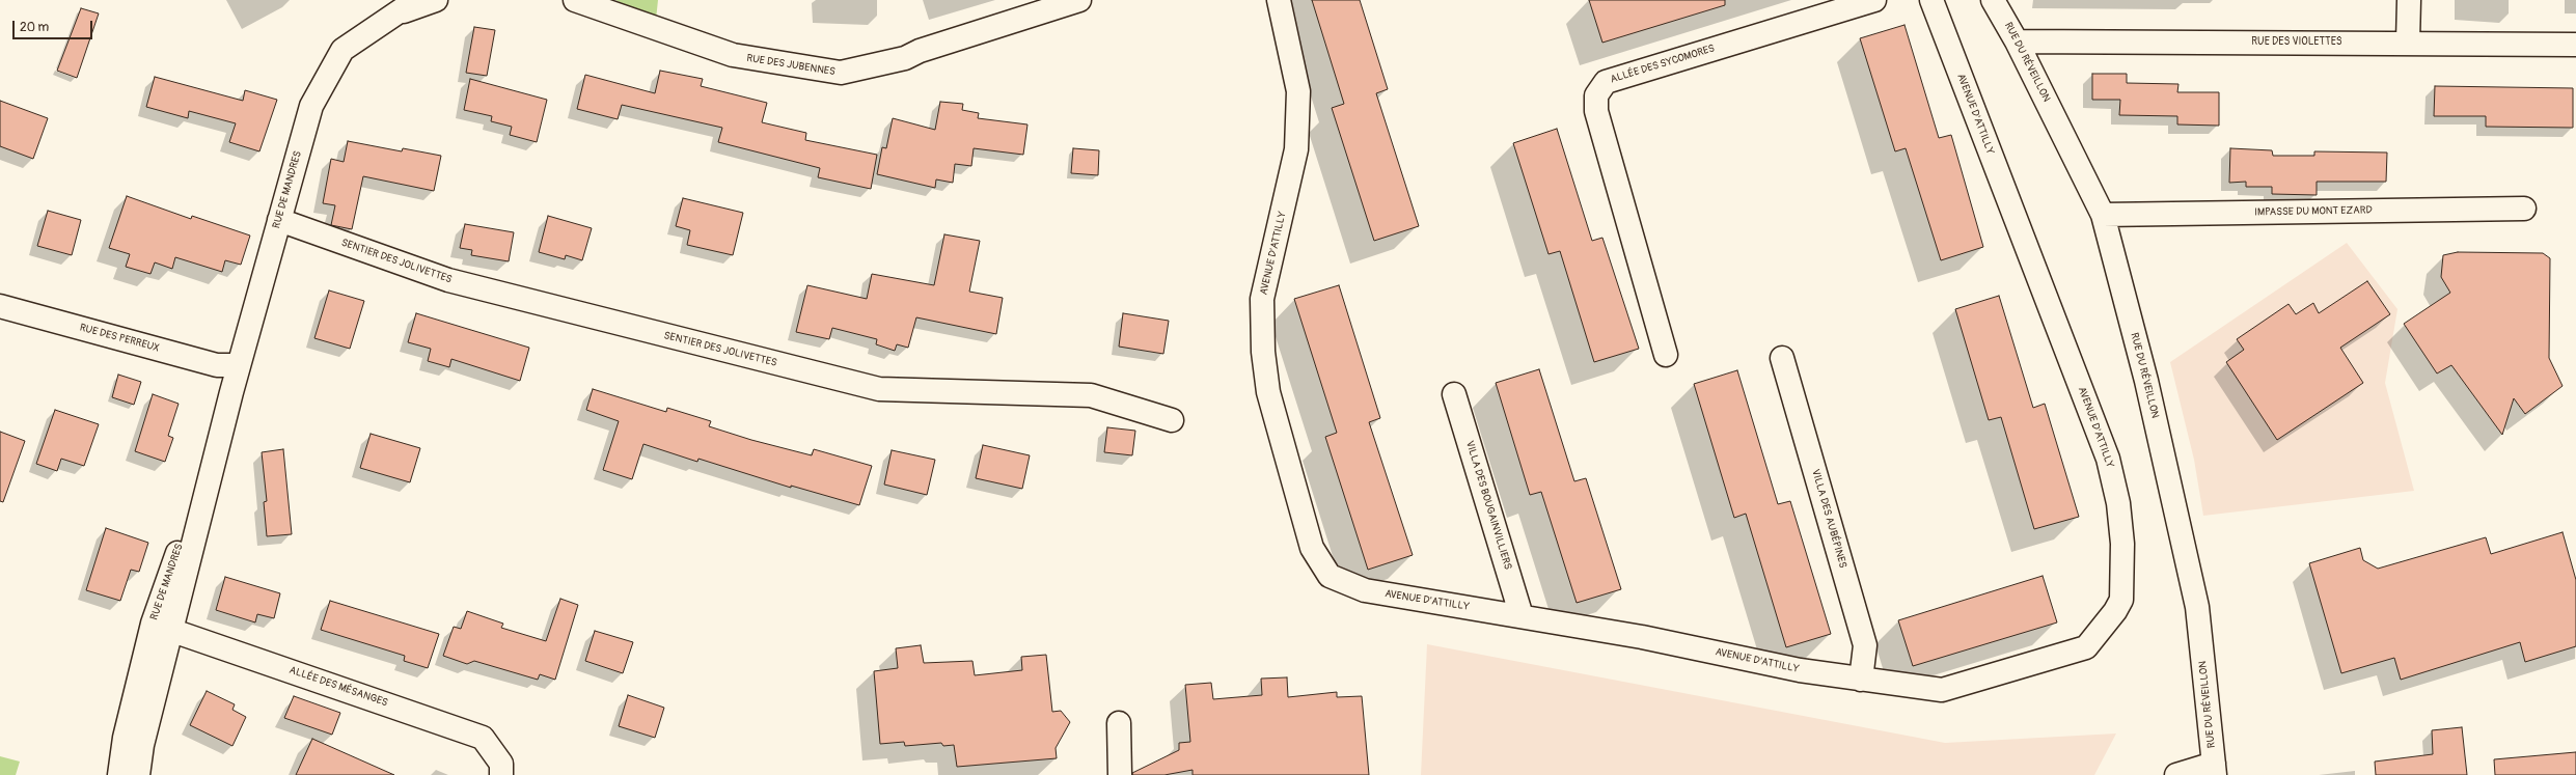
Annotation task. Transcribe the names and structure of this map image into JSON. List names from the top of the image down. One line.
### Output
{"streets":{"street":["RUE DES VIOLETTES","RUE DU RÉVEILLON","ALLÉE DES SYCOMORES","RUE DES JUBENNES","AVENUE D'ATTILLY","RUE DE MANDRES","IMPASSE DU MONT EZARD","SENTIER DES JOLIVETTES","RUE DES PERREUX","VILLA DES BOUGAINVILLIERS","VILLA DES AUBÉPINES","ALLÉE DES MÉSANGES"]},"crossings":[["RUE DES VIOLETTES","RUE DU RÉVEILLON"],["RUE DU RÉVEILLON","IMPASSE DU MONT EZARD"],["AVENUE D'ATTILLY","VILLA DES BOUGAINVILLIERS"],["AVENUE D'ATTILLY","VILLA DES AUBÉPINES"],["RUE DE MANDRES","SENTIER DES JOLIVETTES"],["RUE DE MANDRES","RUE DES PERREUX"],["RUE DE MANDRES","ALLÉE DES MÉSANGES"]],"scale_bar":"20 m"}
